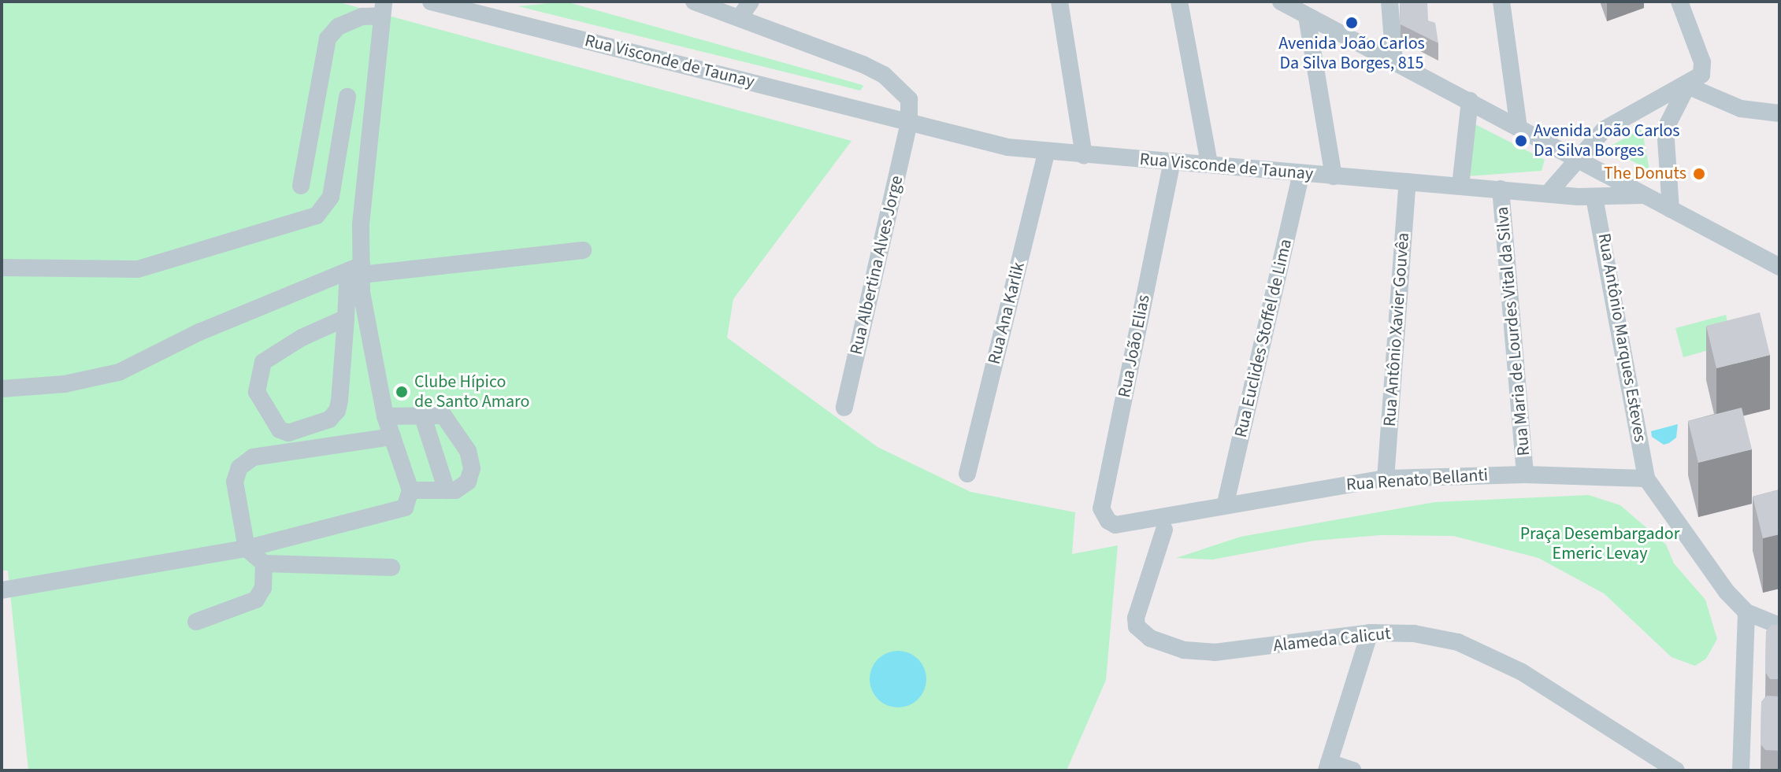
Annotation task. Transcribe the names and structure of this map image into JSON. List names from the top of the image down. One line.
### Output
{"streets":{"street":["Rua Visconde de Taunay","Rua Albertina Alves Jorge","Rua Ana Karlik","Rua Antônio Xavier Gouvêa","Rua Maria de Lourdes Vital da Silva","Rua Antônio Marques Esteves","Rua Euclides Stoffel de Lima","Rua João Elias","Rua Renato Bellanti","Alameda Calicut"]},"crossings":[["Rua Visconde de Taunay","Rua Albertina Alves Jorge"],["Rua Visconde de Taunay","Rua Ana Karlik"],["Rua Visconde de Taunay","Rua Antônio Xavier Gouvêa"],["Rua Visconde de Taunay","Rua Maria de Lourdes Vital da Silva"],["Rua Visconde de Taunay","Rua Antônio Marques Esteves"],["Rua Visconde de Taunay","Rua Euclides Stoffel de Lima"],["Rua Visconde de Taunay","Rua João Elias"],["Rua Antônio Xavier Gouvêa","Rua Renato Bellanti"],["Rua Maria de Lourdes Vital da Silva","Rua Renato Bellanti"],["Rua Antônio Marques Esteves","Rua Renato Bellanti"],["Rua Euclides Stoffel de Lima","Rua Renato Bellanti"],["Rua João Elias","Rua Renato Bellanti"]],"parks":["Praça Desembargador Emeric Levay"],"places":["Avenida João Carlos Da Silva Borges, 815","Avenida João Carlos Da Silva Borges","The Donuts","Clube Hípico de Santo Amaro"]}
